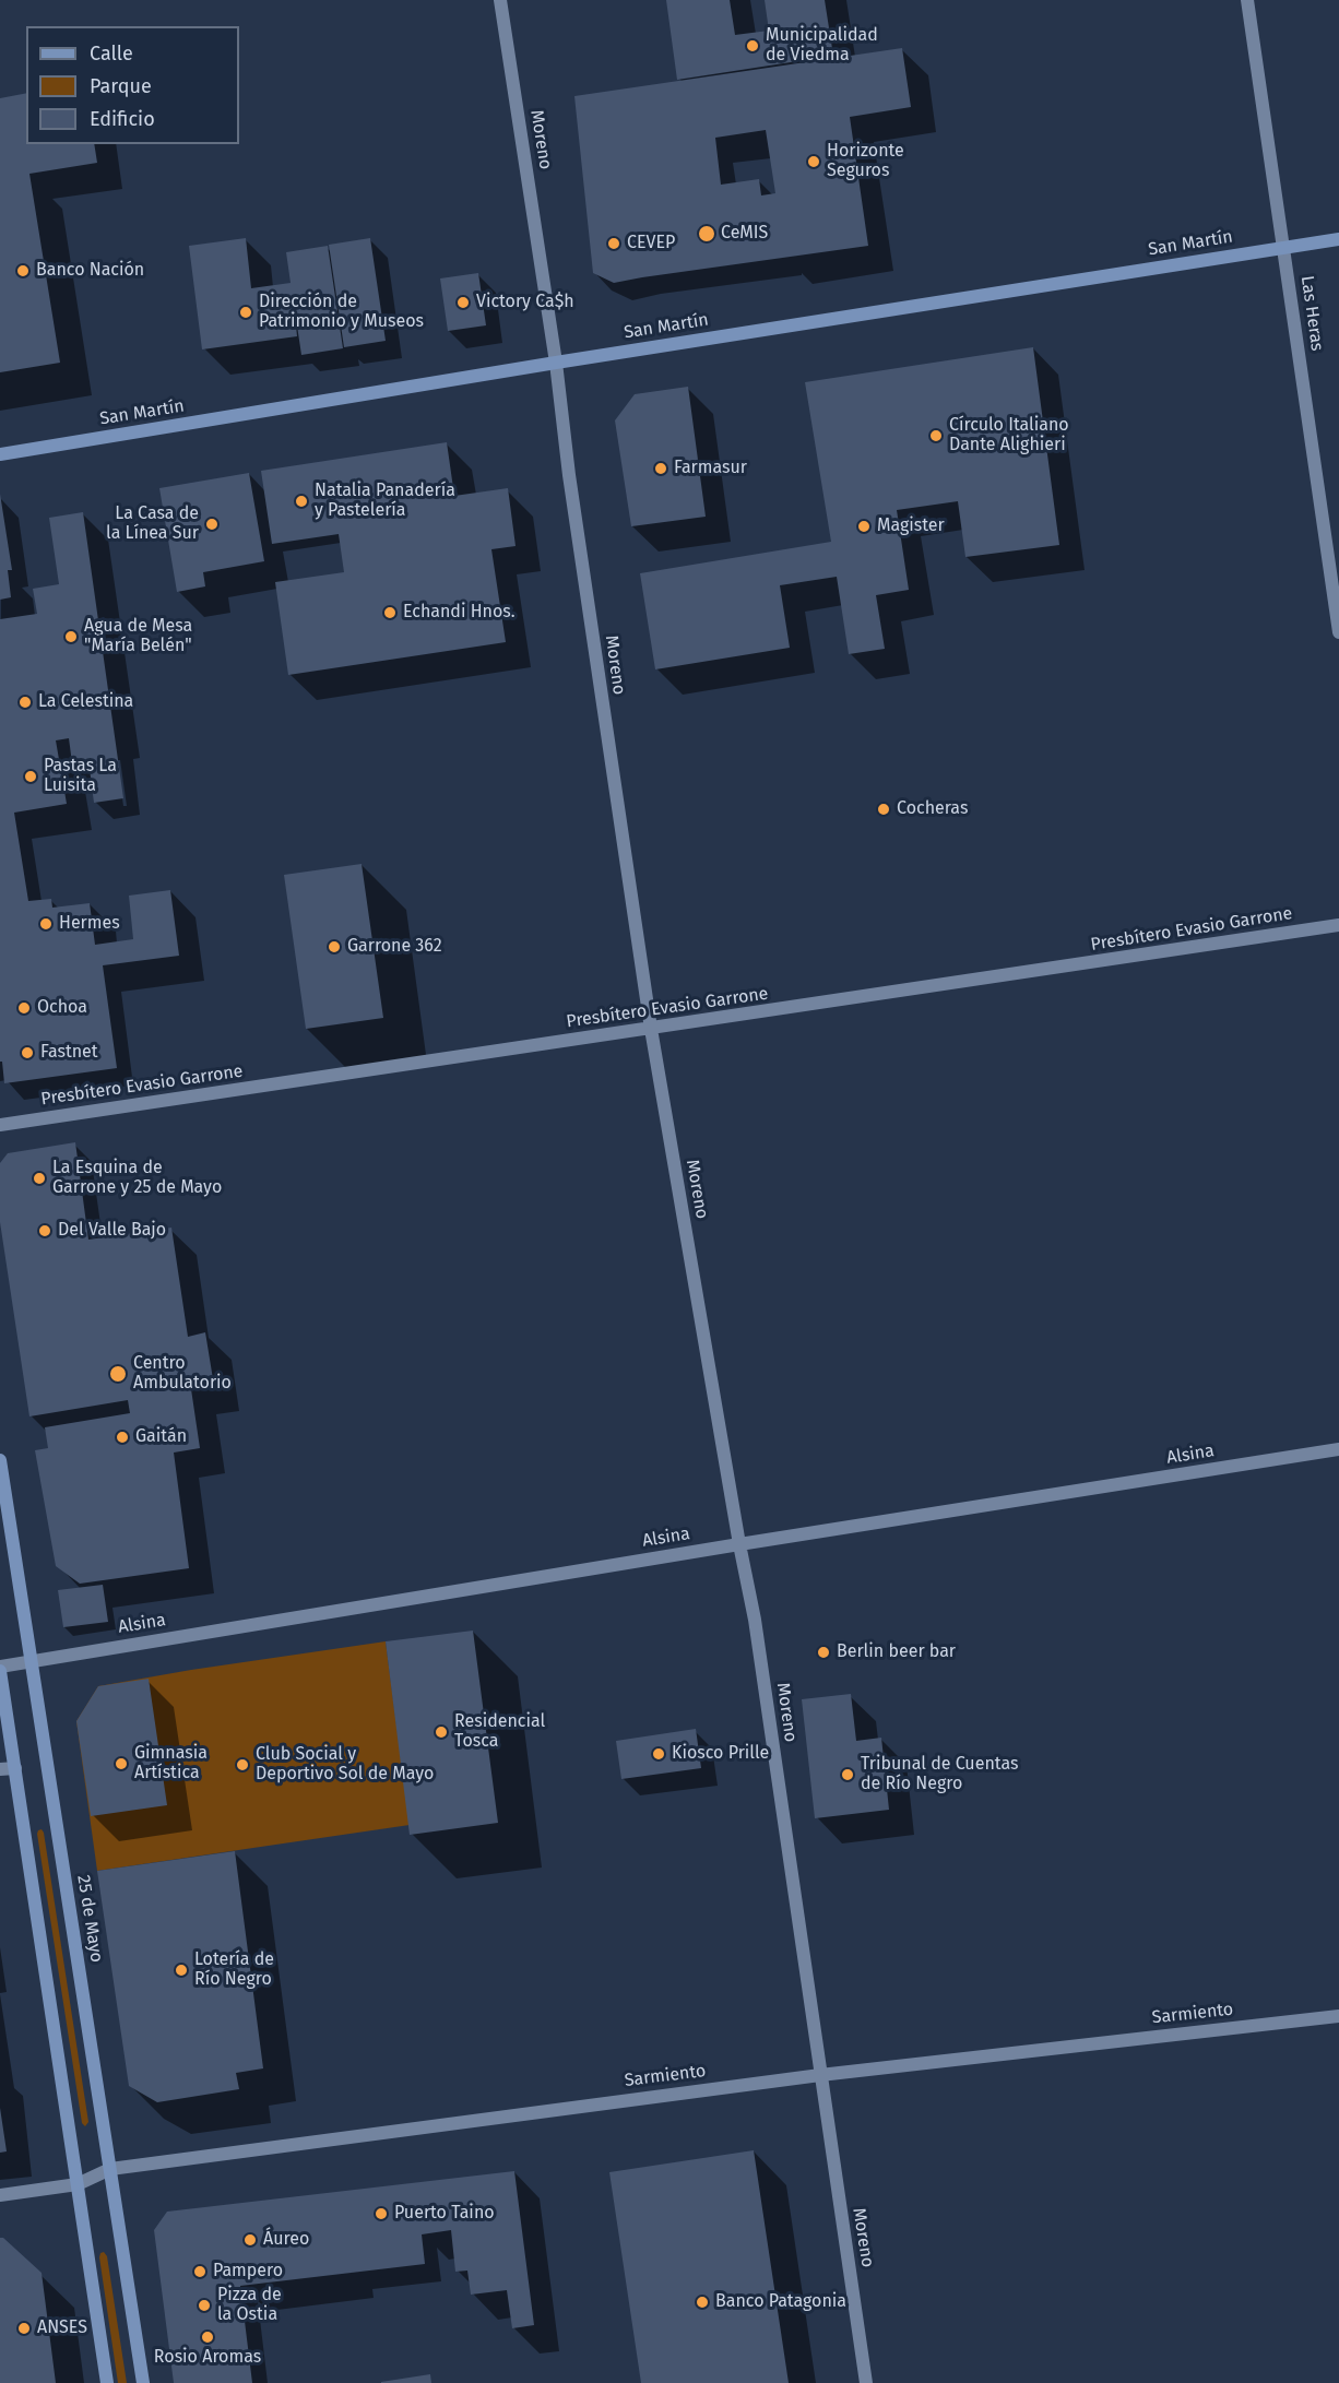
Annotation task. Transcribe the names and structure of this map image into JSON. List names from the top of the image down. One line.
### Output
{"streets":{"main road":["San Martín","25 de Mayo"],"street":["Moreno","Las Heras","Presbítero Evasio Garrone","Alsina","Sarmiento"]},"crossings":[["Moreno","San Martín"],["Moreno","Presbítero Evasio Garrone"],["Moreno","Alsina"],["Moreno","Sarmiento"],["San Martín","Las Heras"],["Alsina","25 de Mayo"],["25 de Mayo","Sarmiento"]],"places":["Municipalidad de Viedma","Horizonte Seguros","CeMIS","CEVEP","Banco Nación","Victory Ca$h","Dirección de Patrimonio y Museos","Círculo Italiano Dante Alighieri","Farmasur","Natalia Panadería y Pastelería","La Casa de la Línea Sur","Magister","Echandi Hnos.","Agua de Mesa \"María Belén\"","La Celestina","Pastas La Luisita","Cocheras","Hermes","Garrone 362","Ochoa","Fastnet","La Esquina de Garrone y 25 de Mayo","Del Valle Bajo","Centro Ambulatorio","Gaitán","Berlin beer bar","Residencial Tosca","Kiosco Prille","Gimnasia Artística","Club Social y Deportivo Sol de Mayo","Tribunal de Cuentas de Río Negro","Lotería de Río Negro","Puerto Taino","Áureo","Pampero","Banco Patagonia","Pizza de la Ostia","ANSES","Rosio Aromas"],"legend":["Calle","Parque","Edificio"]}
